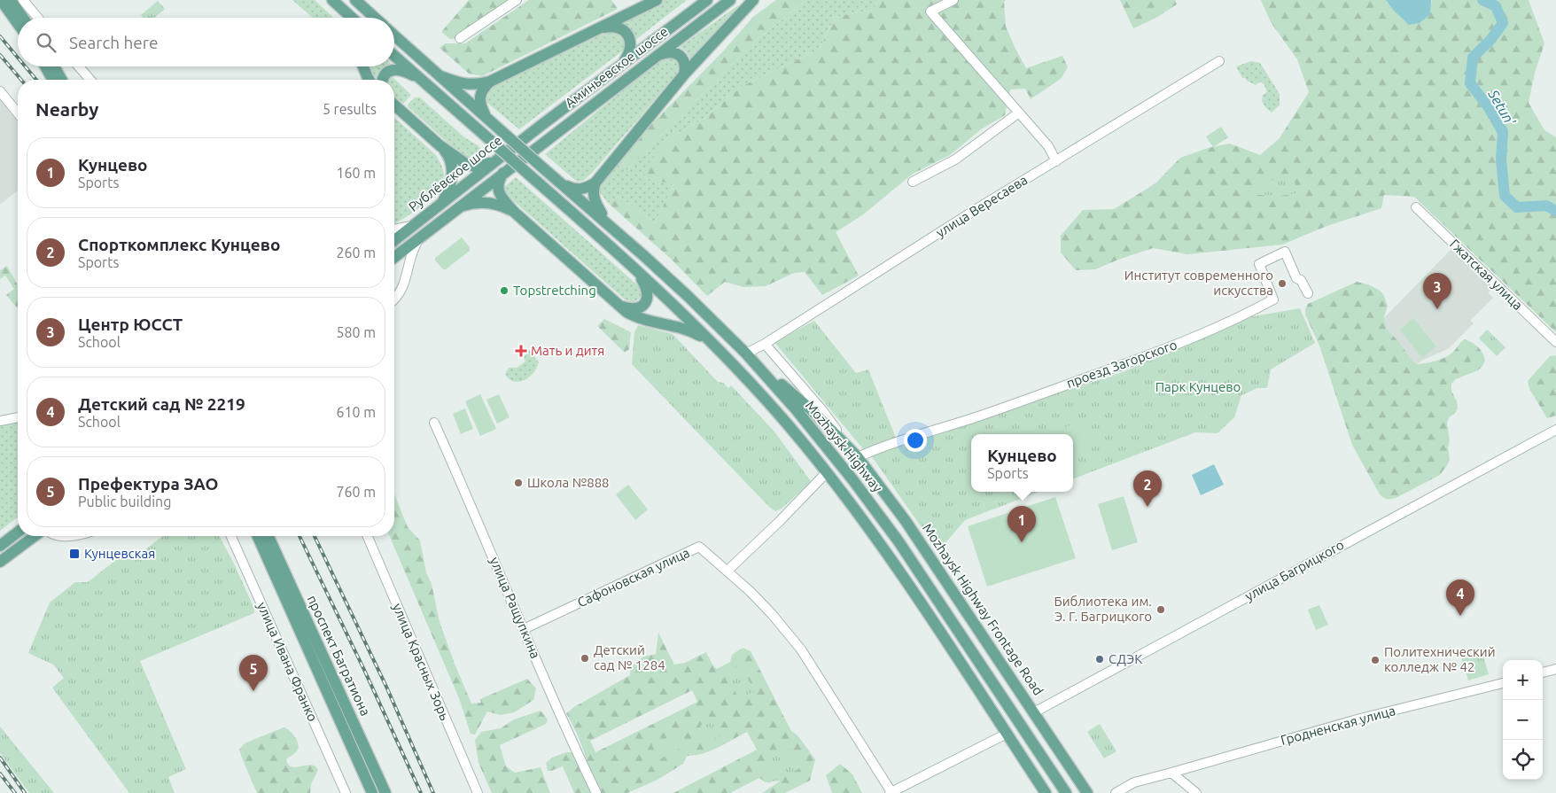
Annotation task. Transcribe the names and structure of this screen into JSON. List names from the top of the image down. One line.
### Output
{"streets":{"main road":["Аминьевское шоссе","Рублёвское шоссе","Mozhaysk Highway","Mozhaysk Highway Frontage Road","проспект Багратиона"],"street":["улица Вересаева","Гжатская улица","проезд Загорского","улица Багрицкого","Сафоновская улица","улица Ращупкина","улица Ивана Франко","улица Красных Зорь","Гродненская улица"]},"crossings":[["Аминьевское шоссе","Рублёвское шоссе"],["улица Вересаева","Mozhaysk Highway"],["проезд Загорского","Mozhaysk Highway Frontage Road"],["Mozhaysk Highway","Mozhaysk Highway Frontage Road"],["улица Багрицкого","Mozhaysk Highway Frontage Road"],["Сафоновская улица","улица Ращупкина"]],"water":["Setun'"],"parks":["Парк Кунцево"],"places":{"other":["Институт современного искусства","Topstretching","Школа №888","Библиотека им. Э. Г. Багрицкого","Детский сад № 1284","СДЭК","Политехнический колледж № 42"],"health":["Мать и дитя"],"transit":["Кунцевская"]},"page":{"search":"Search here","heading":["Nearby","5 results"],"list":[{"mark":"1","name":"Кунцево","note":"Sports","value":"160 m"},{"mark":"2","name":"Спорткомплекс Кунцево","note":"Sports","value":"260 m"},{"mark":"3","name":"Центр ЮССТ","note":"School","value":"580 m"},{"mark":"4","name":"Детский сад № 2219","note":"School","value":"610 m"},{"mark":"5","name":"Префектура ЗАО","note":"Public building","value":"760 m"}],"pins":["3","2","1","4","5"],"popup":["Кунцево","Sports"],"map_buttons":["+","−"]}}
